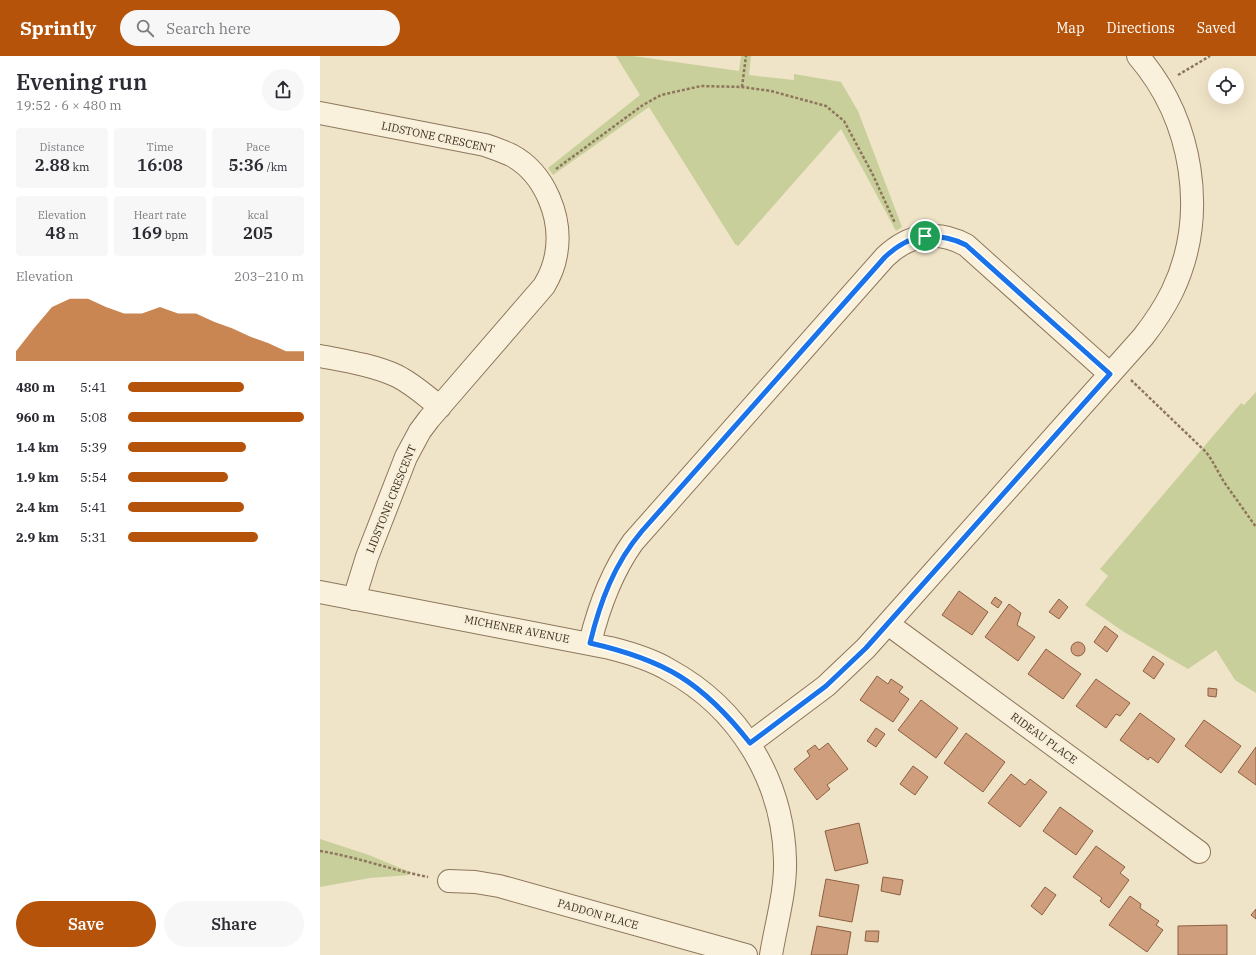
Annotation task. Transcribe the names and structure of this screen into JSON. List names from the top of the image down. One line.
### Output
{"streets":{"street":["LIDSTONE CRESCENT","MICHENER AVENUE","RIDEAU PLACE","PADDON PLACE"]},"crossings":[["LIDSTONE CRESCENT","MICHENER AVENUE"]],"page":{"header":"Sprintly","search":"Search here","nav":["Map","Directions","Saved"],"heading":["Evening run","19:52 · 6 × 480 m"],"stats":[["Distance","2.88 km"],["Time","16:08"],["Pace","5:36 /km"],["Elevation","48 m"],["Heart rate","169 bpm"],["kcal","205"]],"chart":["Elevation","203–210 m"],"list":[{"name":"480 m","note":"5:41"},{"name":"960 m","note":"5:08"},{"name":"1.4 km","note":"5:39"},{"name":"1.9 km","note":"5:54"},{"name":"2.4 km","note":"5:41"},{"name":"2.9 km","note":"5:31"}],"buttons":["Save","Share"]}}
